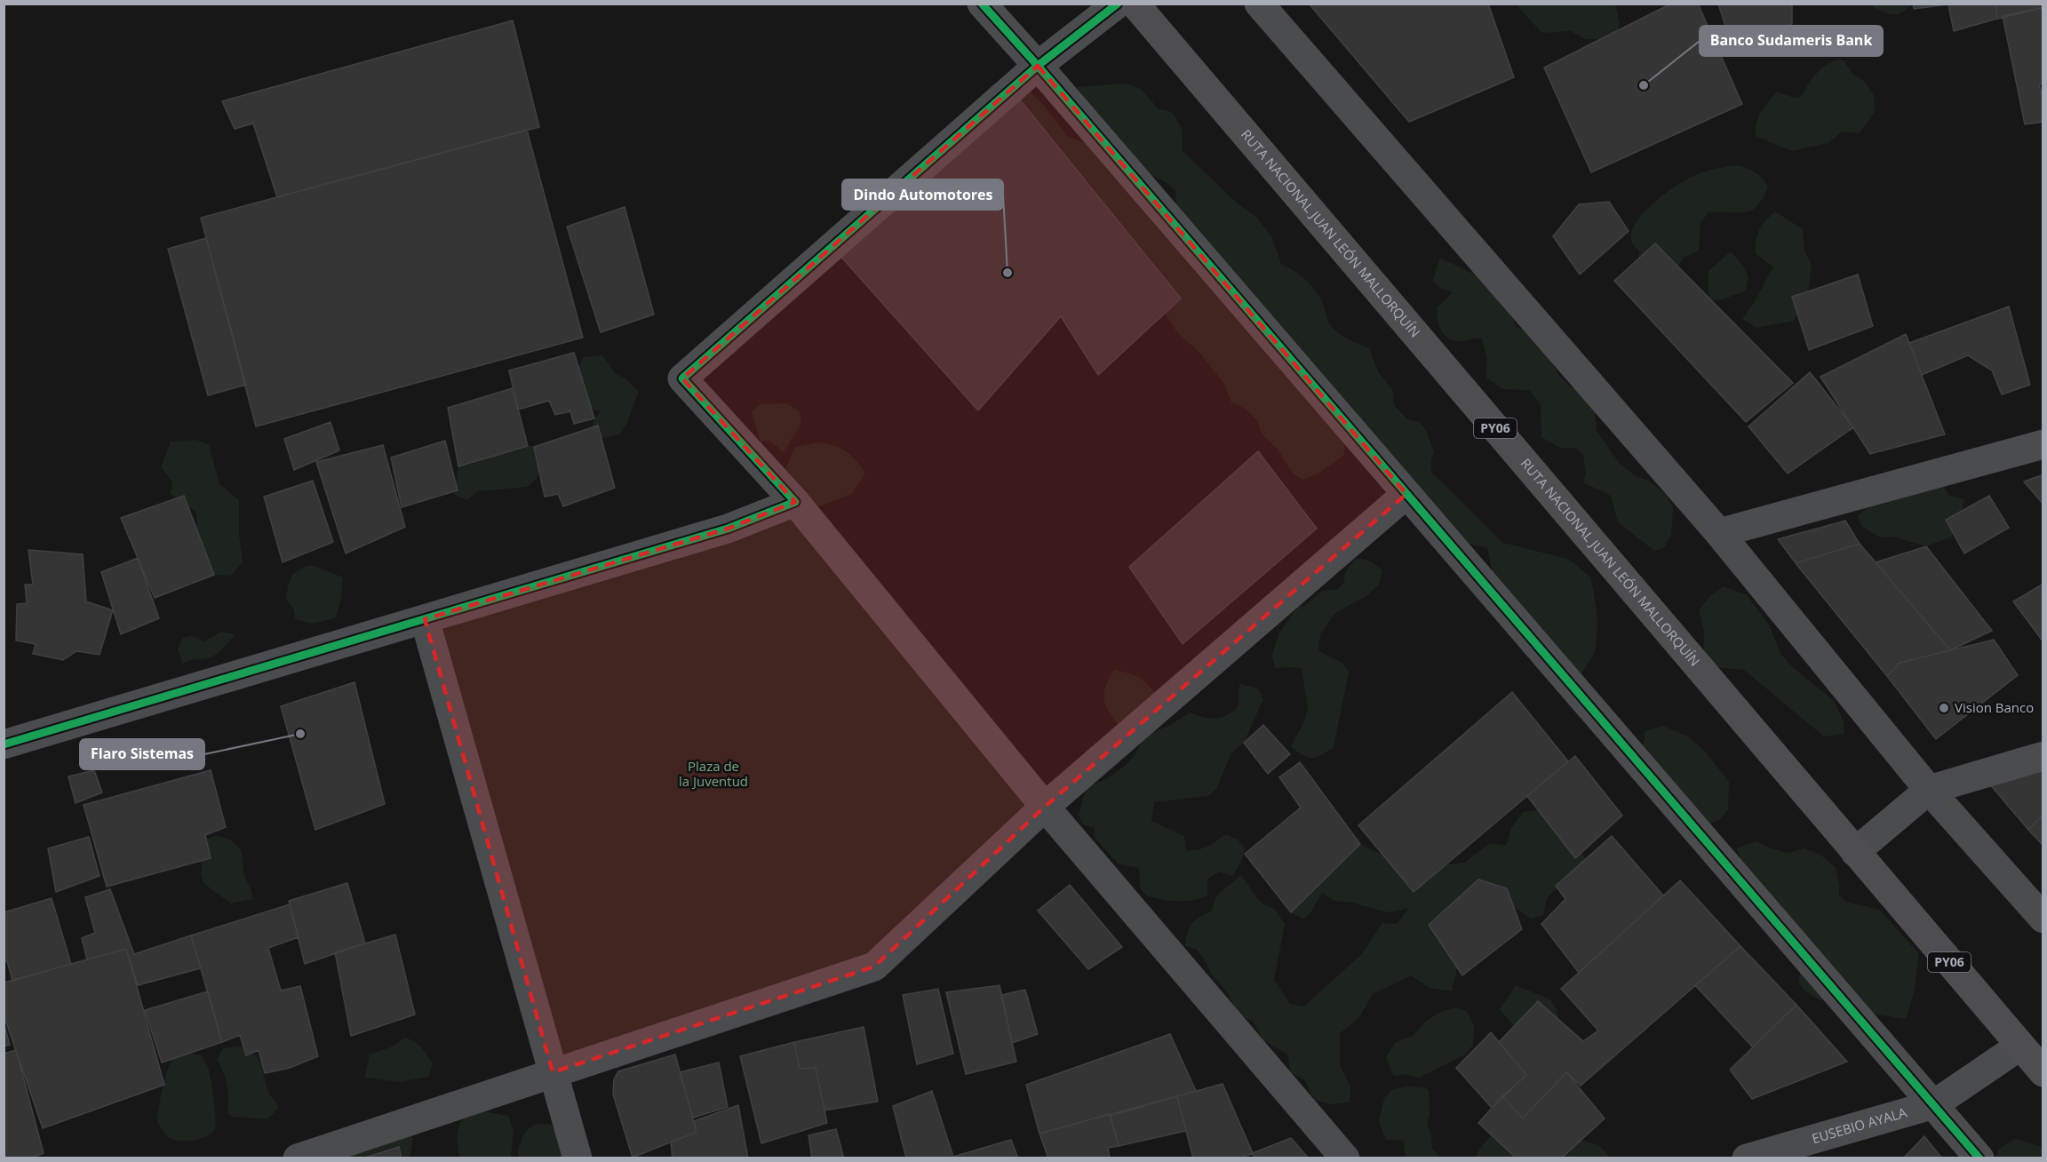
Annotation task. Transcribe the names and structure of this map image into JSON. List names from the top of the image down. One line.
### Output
{"streets":{"highway":["RUTA NACIONAL JUAN LEÓN MALLORQUÍN","PY06"],"street":["EUSEBIO AYALA"]},"crossings":[["RUTA NACIONAL JUAN LEÓN MALLORQUÍN","EUSEBIO AYALA"]],"parks":["Plaza de la Juventud"],"places":["Banco Sudameris Bank","Dindo Automotores","Vision Banco","Flaro Sistemas"]}
